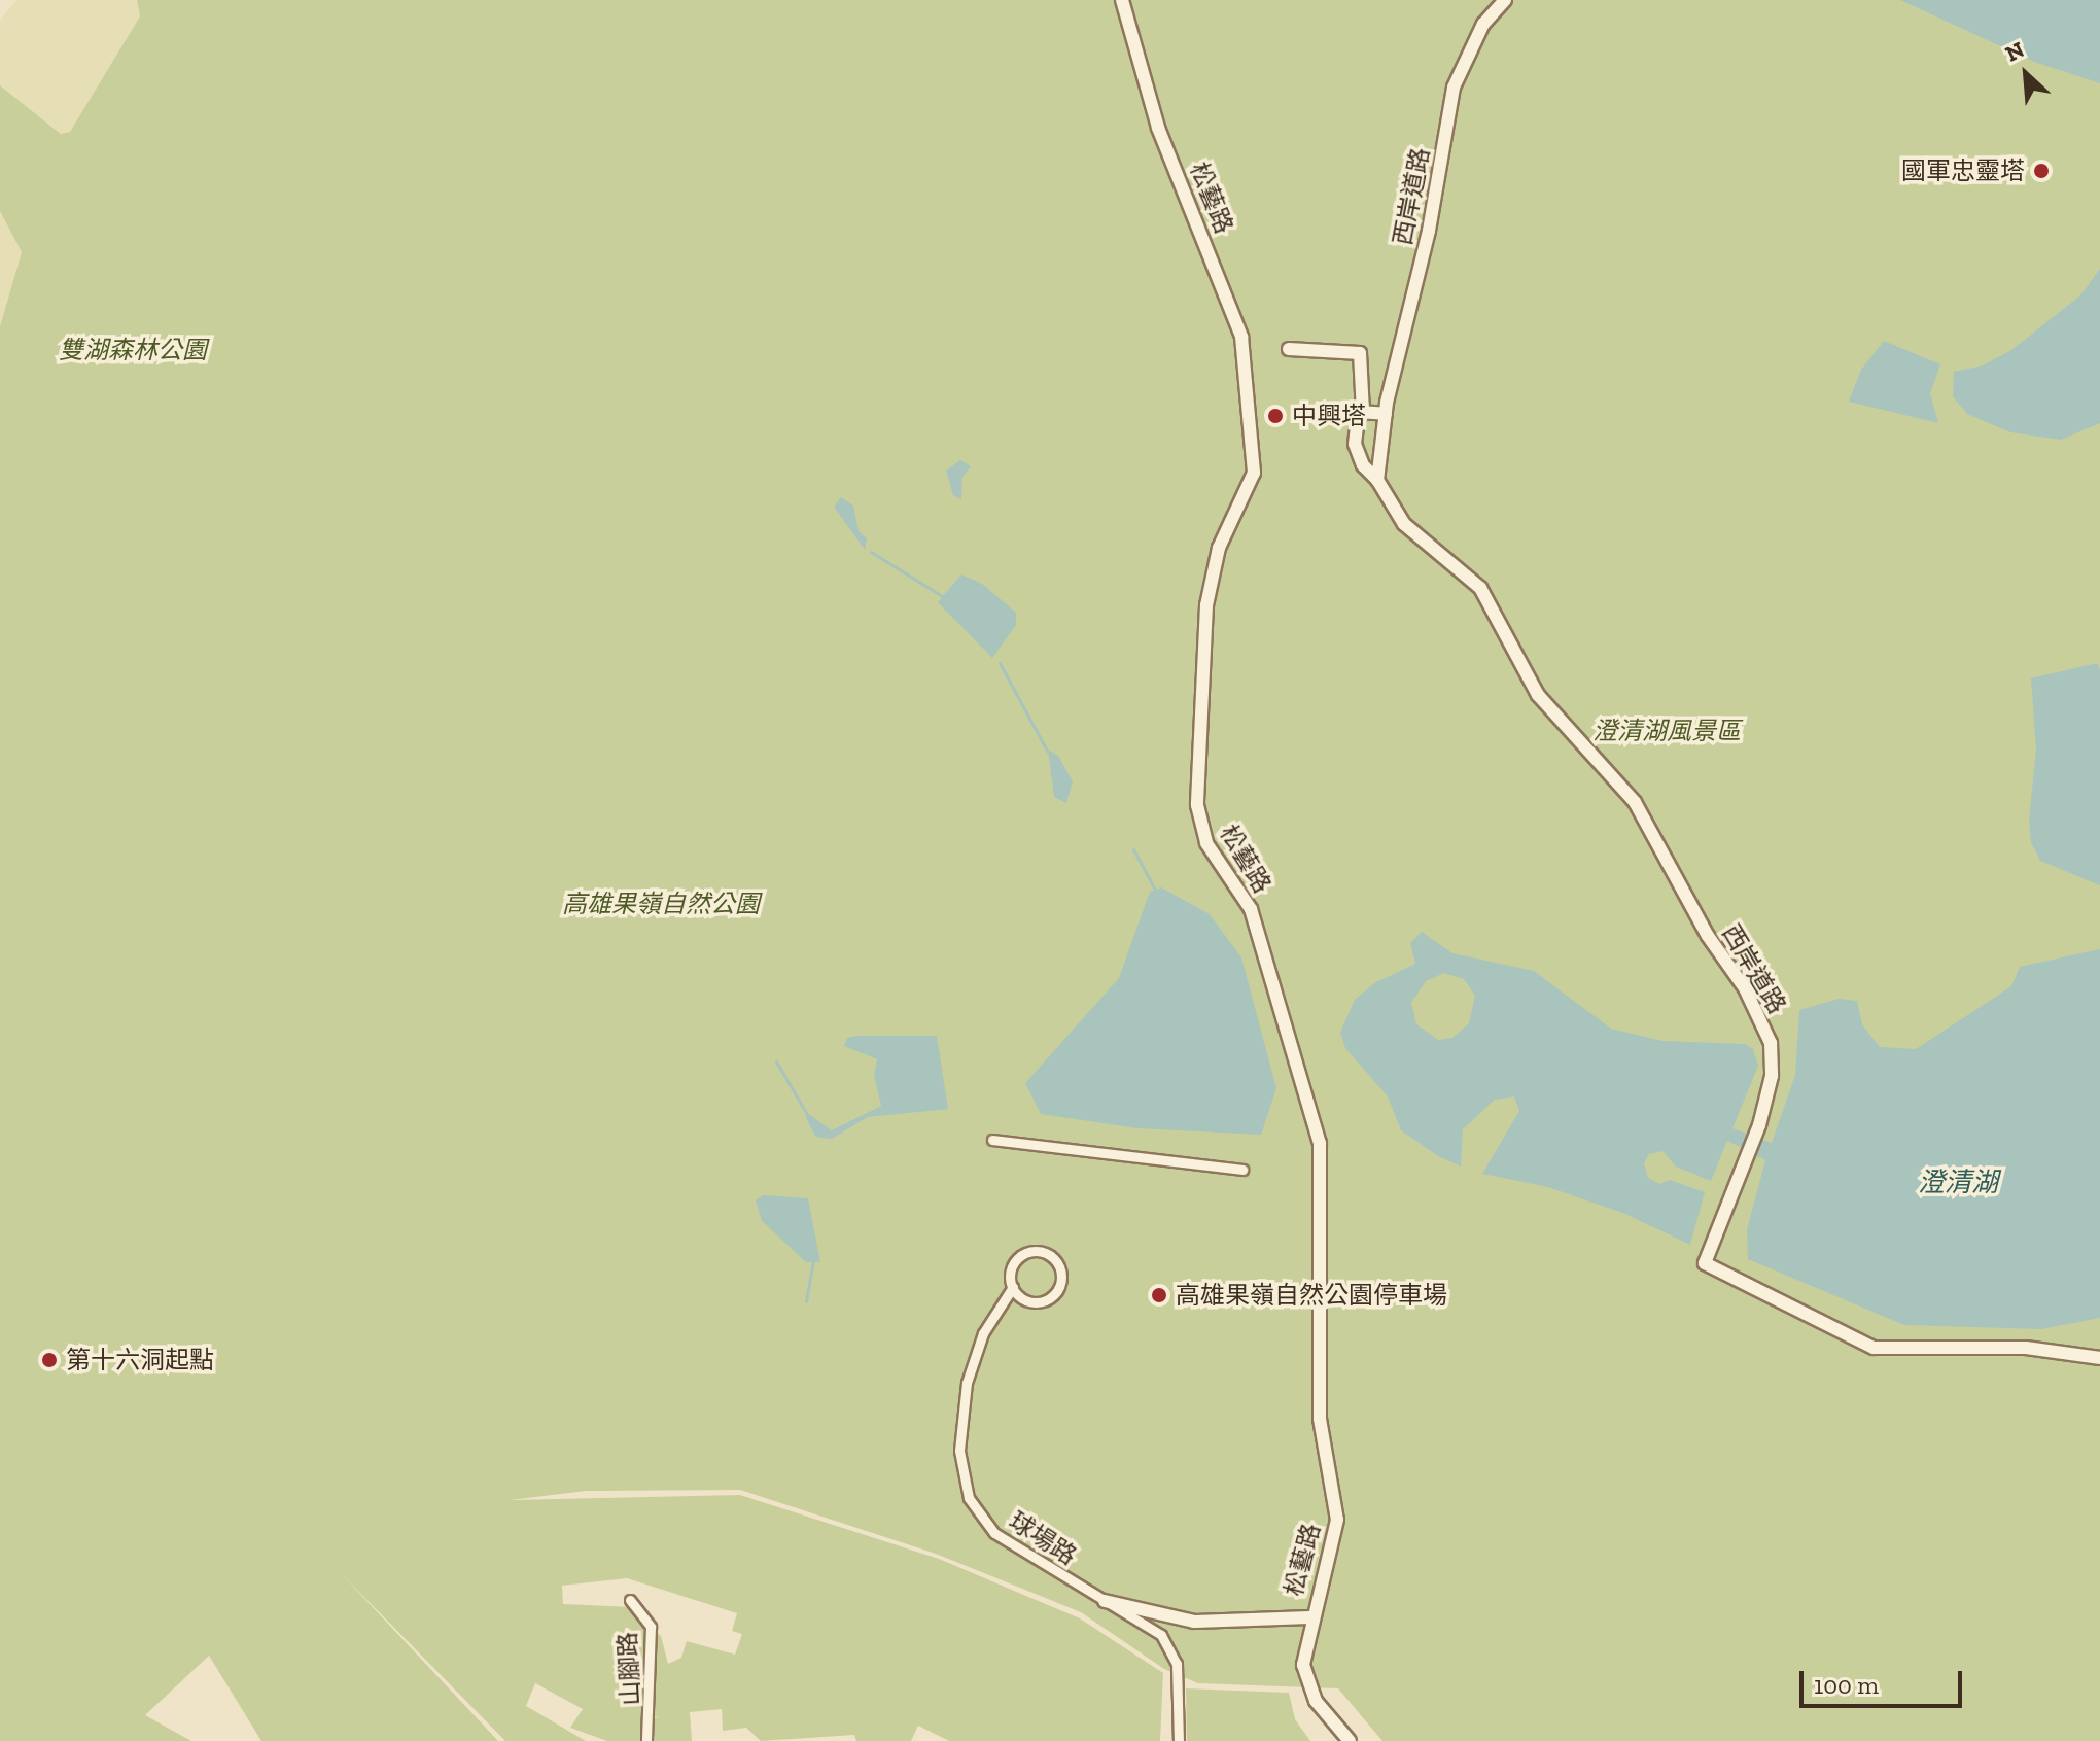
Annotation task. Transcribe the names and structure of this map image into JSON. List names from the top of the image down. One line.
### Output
{"streets":{"street":["西岸道路","松藝路","球場路","山腳路"]},"water":["澄清湖"],"parks":["雙湖森林公園","澄清湖風景區","高雄果嶺自然公園"],"places":["國軍忠靈塔","中興塔","高雄果嶺自然公園停車場","第十六洞起點"],"scale_bar":"100 m","north":"top left"}
